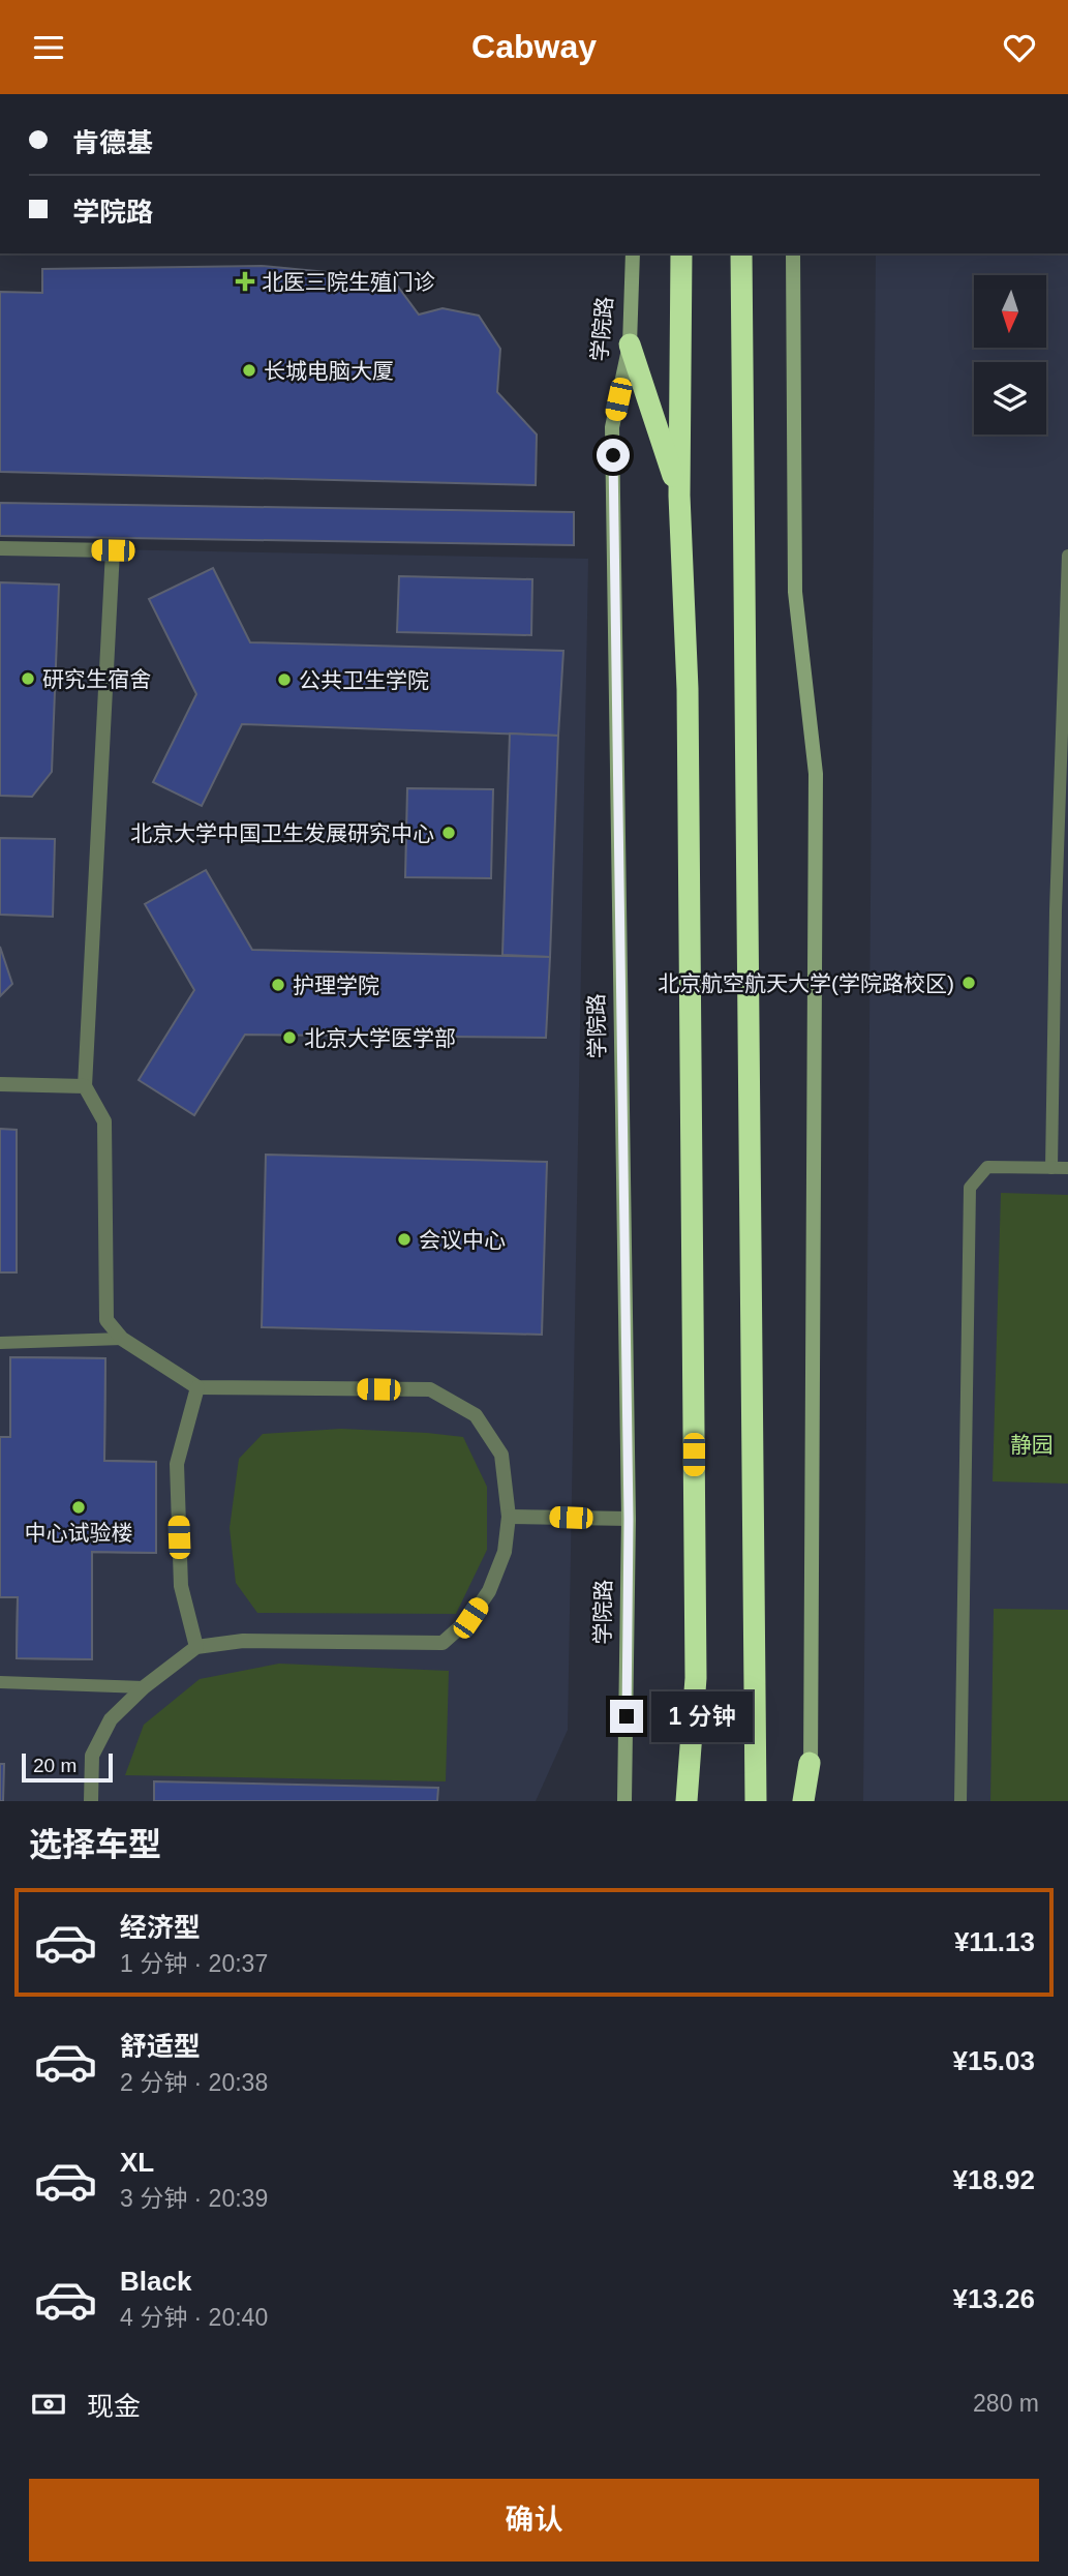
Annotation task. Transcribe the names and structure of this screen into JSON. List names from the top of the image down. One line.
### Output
{"streets":{"street":["学院路"]},"parks":["静园"],"places":{"health":["北医三院生殖门诊"],"other":["长城电脑大厦","研究生宿舍","公共卫生学院","北京大学中国卫生发展研究中心","北京航空航天大学(学院路校区)","护理学院","北京大学医学部","会议中心","中心试验楼"]},"scale_bar":"20 m","north":"bottom","page":{"header":"Cabway","banner":["肯德基","学院路"],"bubble":"1 分钟","scale":"20 m","heading":"选择车型","list":[{"name":"经济型","note":"1 分钟 · 20:37","value":"¥11.13"},{"name":"舒适型","note":"2 分钟 · 20:38","value":"¥15.03"},{"name":"XL","note":"3 分钟 · 20:39","value":"¥18.92"},{"name":"Black","note":"4 分钟 · 20:40","value":"¥13.26"}],"pay":["现金","280 m"],"buttons":"确认"}}
